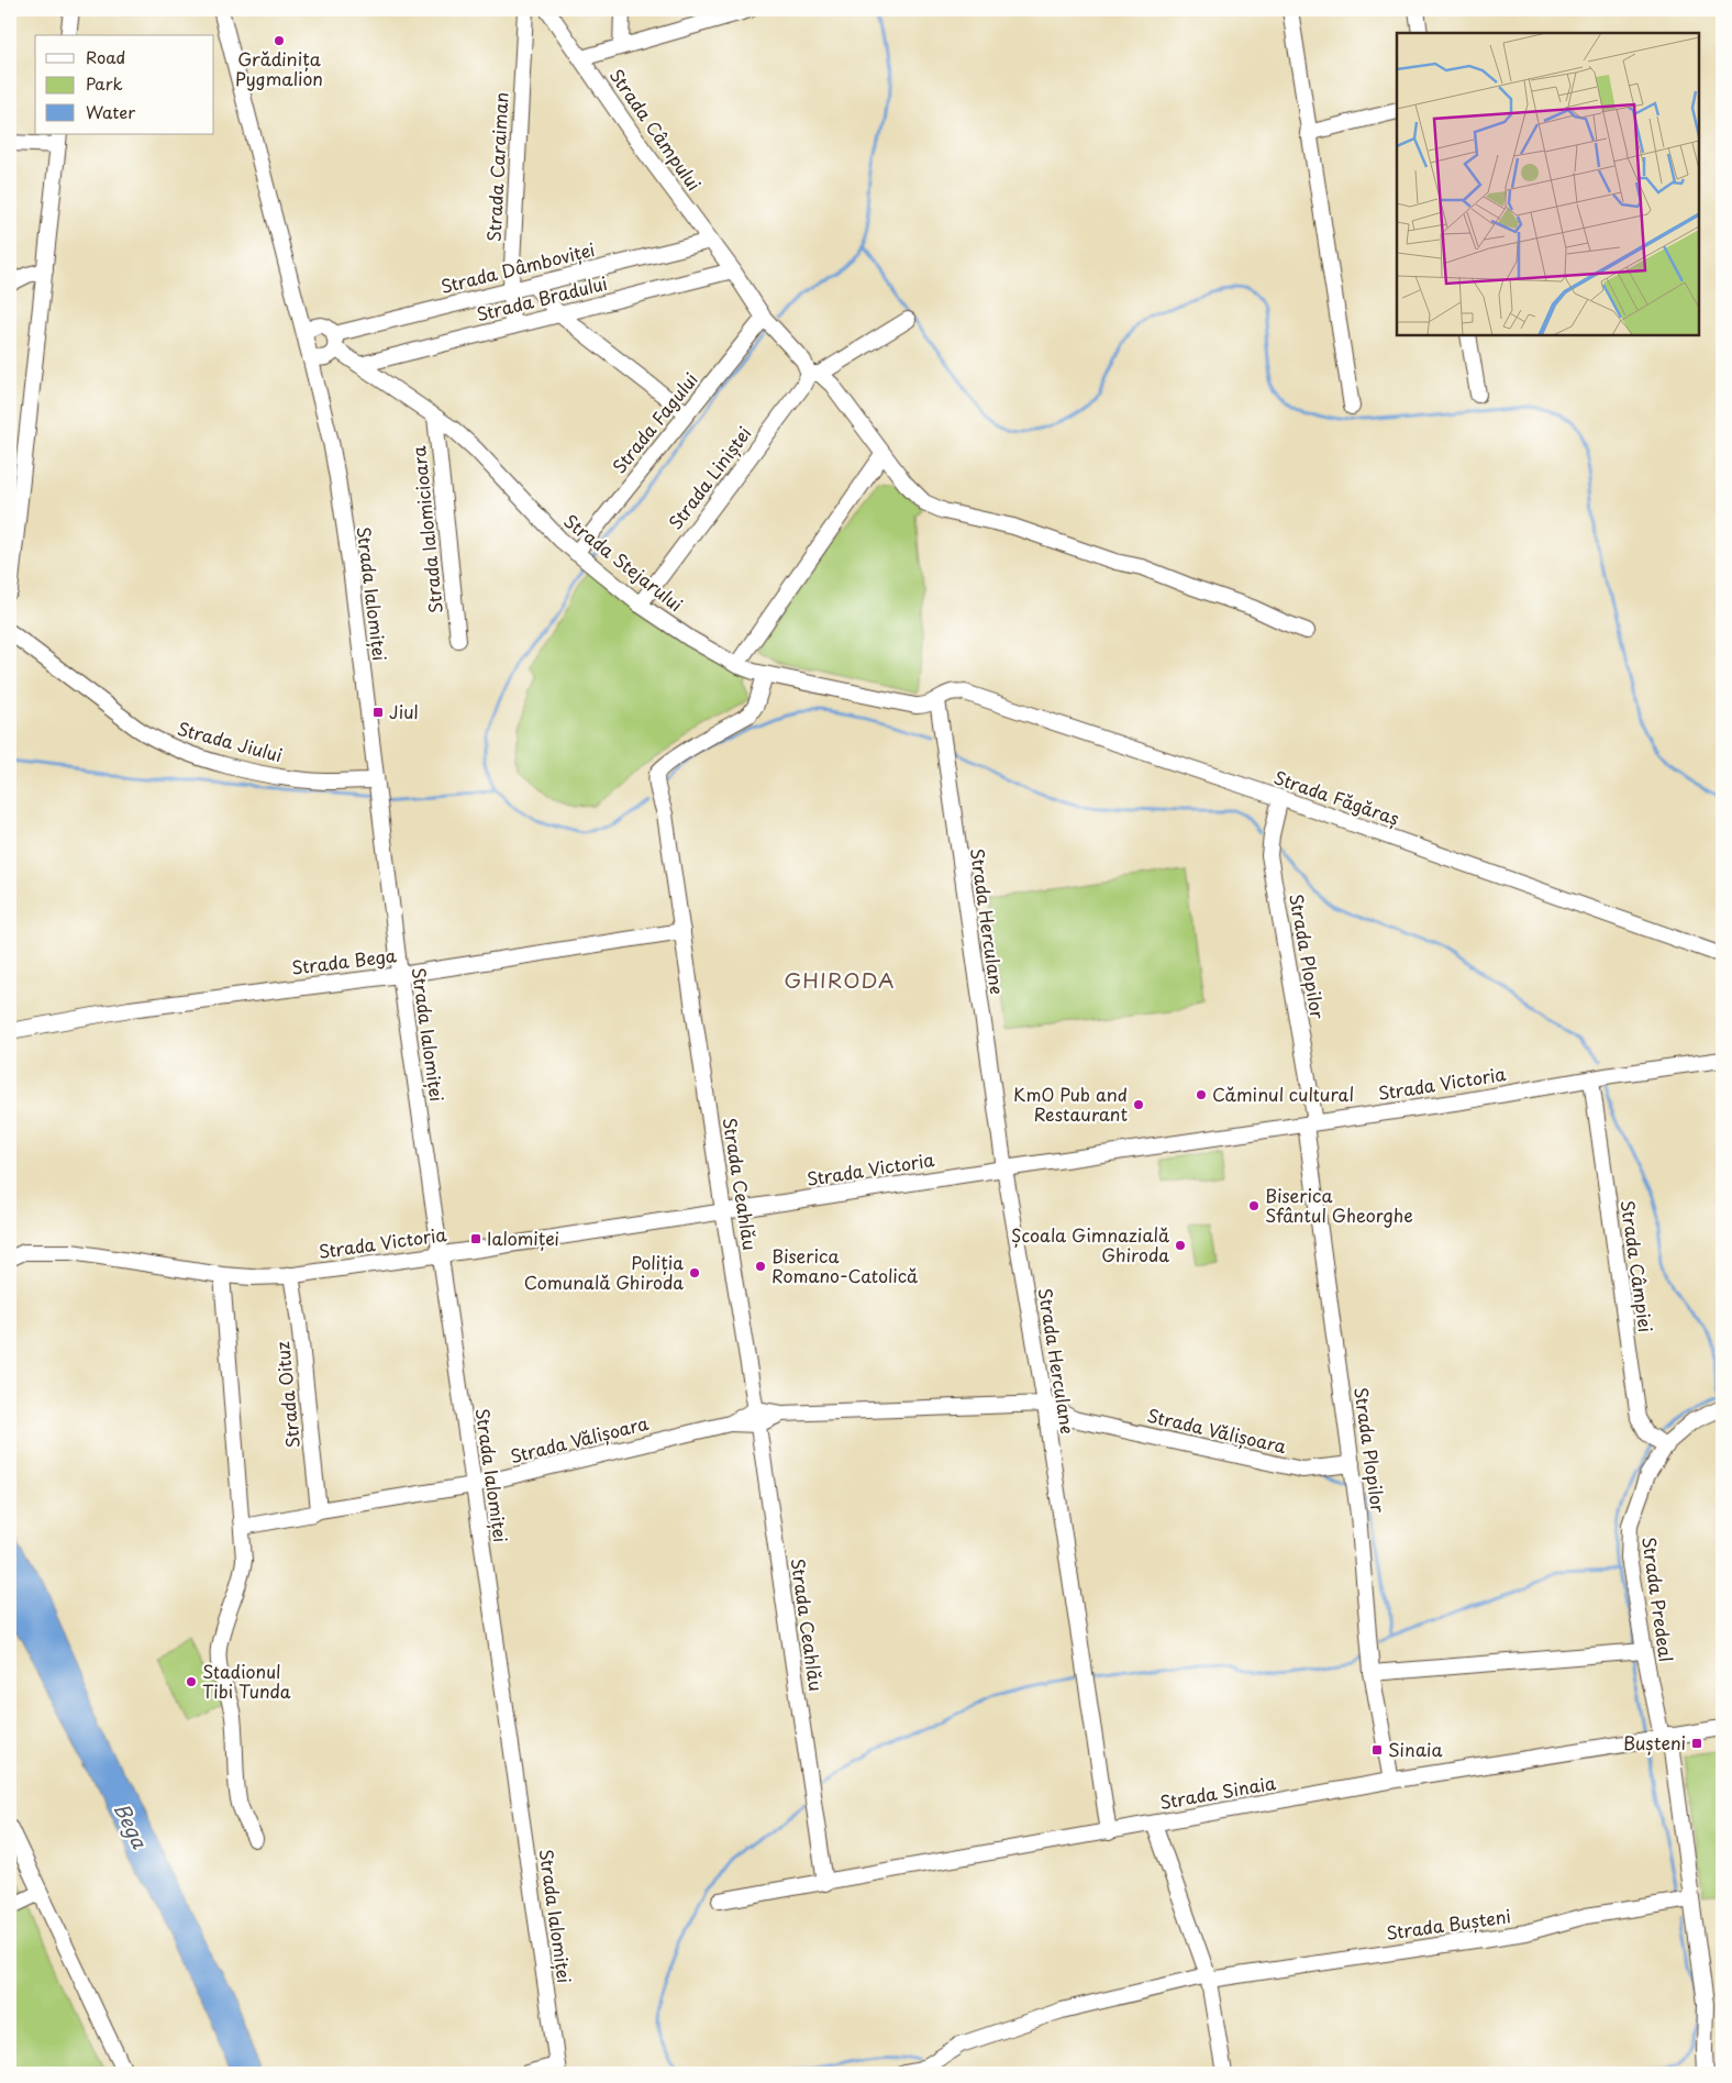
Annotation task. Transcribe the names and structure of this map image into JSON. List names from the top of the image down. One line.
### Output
{"streets":{"street":["Strada Câmpului","Strada Caraiman","Strada Dâmboviței","Strada Bradului","Strada Fagului","Strada Liniștei","Strada Ialomicioara","Strada Stejarului","Strada Ialomiței","Strada Jiului","Strada Făgăraș","Strada Herculane","Strada Plopilor","Strada Bega","Strada Victoria","Strada Ceahlău","Strada Câmpiei","Strada Oituz","Strada Vălișoara","Strada Predeal","Strada Sinaia","Strada Bușteni"]},"crossings":[["Strada Câmpului","Strada Dâmboviței"],["Strada Câmpului","Strada Bradului"],["Strada Câmpului","Strada Fagului"],["Strada Câmpului","Strada Liniștei"],["Strada Caraiman","Strada Dâmboviței"],["Strada Caraiman","Strada Bradului"],["Strada Dâmboviței","Strada Stejarului"],["Strada Dâmboviței","Strada Ialomiței"],["Strada Bradului","Strada Stejarului"],["Strada Fagului","Strada Stejarului"],["Strada Liniștei","Strada Stejarului"],["Strada Ialomicioara","Strada Stejarului"],["Strada Stejarului","Strada Ialomiței"],["Strada Stejarului","Strada Făgăraș"],["Strada Stejarului","Strada Herculane"],["Strada Stejarului","Strada Ceahlău"],["Strada Ialomiței","Strada Jiului"],["Strada Ialomiței","Strada Bega"],["Strada Ialomiței","Strada Victoria"],["Strada Ialomiței","Strada Vălișoara"],["Strada Făgăraș","Strada Herculane"],["Strada Făgăraș","Strada Plopilor"],["Strada Herculane","Strada Victoria"],["Strada Herculane","Strada Vălișoara"],["Strada Herculane","Strada Sinaia"],["Strada Plopilor","Strada Victoria"],["Strada Plopilor","Strada Vălișoara"],["Strada Plopilor","Strada Sinaia"],["Strada Bega","Strada Ceahlău"],["Strada Victoria","Strada Ceahlău"],["Strada Victoria","Strada Câmpiei"],["Strada Victoria","Strada Oituz"],["Strada Ceahlău","Strada Vălișoara"],["Strada Ceahlău","Strada Sinaia"],["Strada Câmpiei","Strada Predeal"],["Strada Oituz","Strada Vălișoara"],["Strada Predeal","Strada Sinaia"],["Strada Predeal","Strada Bușteni"]],"districts":["GHIRODA"],"water":["Bega"],"places":{"other":["Grădinița Pygmalion","Căminul cultural","Km0 Pub and Restaurant","Biserica Sfântul Gheorghe","Școala Gimnazială Ghiroda","Biserica Romano-Catolică","Poliția Comunală Ghiroda","Stadionul Tibi Tunda"],"transit":["Jiul","Ialomiței","Bușteni","Sinaia"]},"legend":["Road","Park","Water"]}
